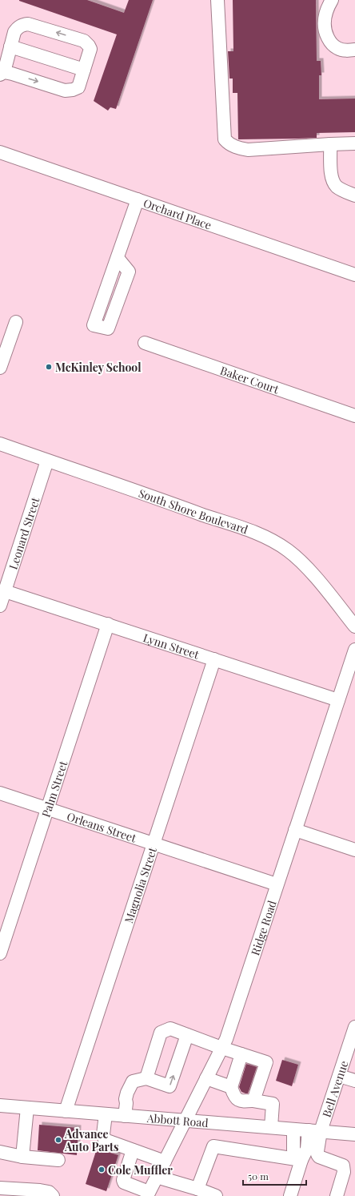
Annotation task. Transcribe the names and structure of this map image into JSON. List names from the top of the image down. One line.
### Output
{"streets":{"street":["Orchard Place","Baker Court","South Shore Boulevard","Leonard Street","Lynn Street","Palm Street","Orleans Street","Magnolia Street","Ridge Road","Bell Avenue","Abbott Road"]},"crossings":[["South Shore Boulevard","Leonard Street"],["Leonard Street","Lynn Street"],["Lynn Street","Palm Street"],["Lynn Street","Magnolia Street"],["Lynn Street","Ridge Road"],["Palm Street","Orleans Street"],["Orleans Street","Magnolia Street"],["Orleans Street","Ridge Road"],["Magnolia Street","Abbott Road"],["Ridge Road","Abbott Road"],["Bell Avenue","Abbott Road"]],"places":["McKinley School","Advance Auto Parts","Cole Muffler"],"scale_bar":"50 m"}
